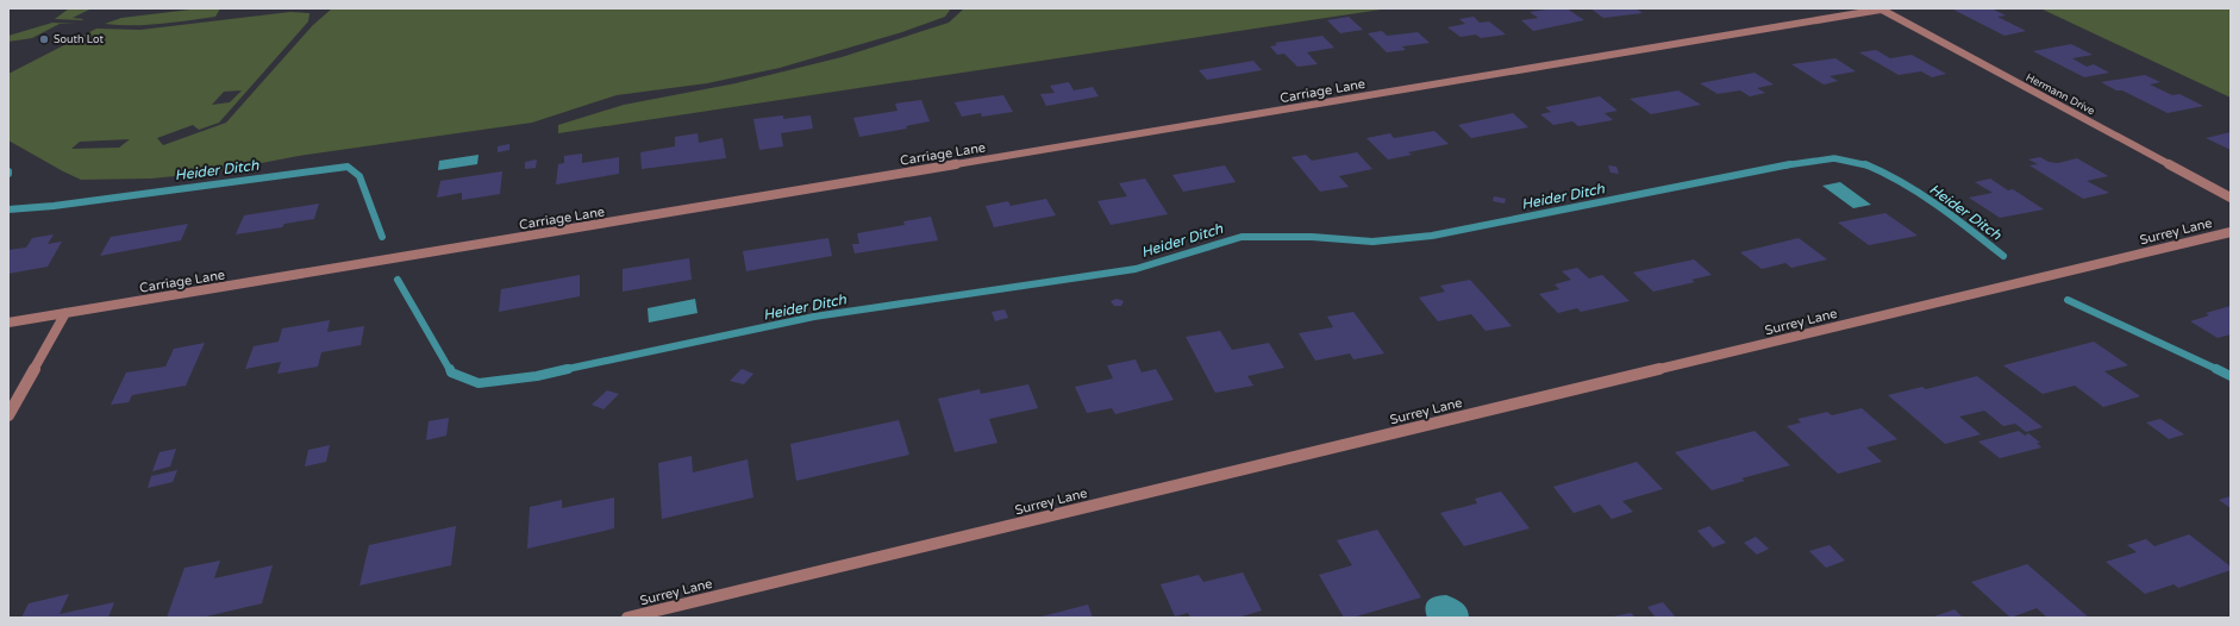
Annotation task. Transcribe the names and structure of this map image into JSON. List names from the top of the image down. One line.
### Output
{"streets":{"street":["Carriage Lane","Hermann Drive","Surrey Lane"]},"crossings":[["Carriage Lane","Hermann Drive"]],"water":["Heider Ditch"],"places":["South Lot"]}
